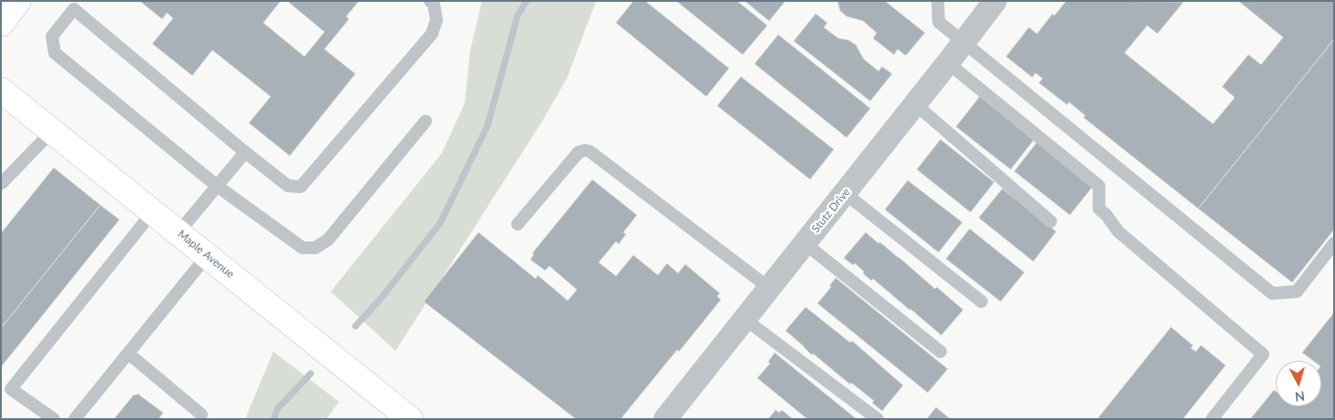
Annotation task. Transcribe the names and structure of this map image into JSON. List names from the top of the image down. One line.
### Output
{"streets":{"main road":["Maple Avenue"],"street":["Stutz Drive"]},"north":"bottom"}
